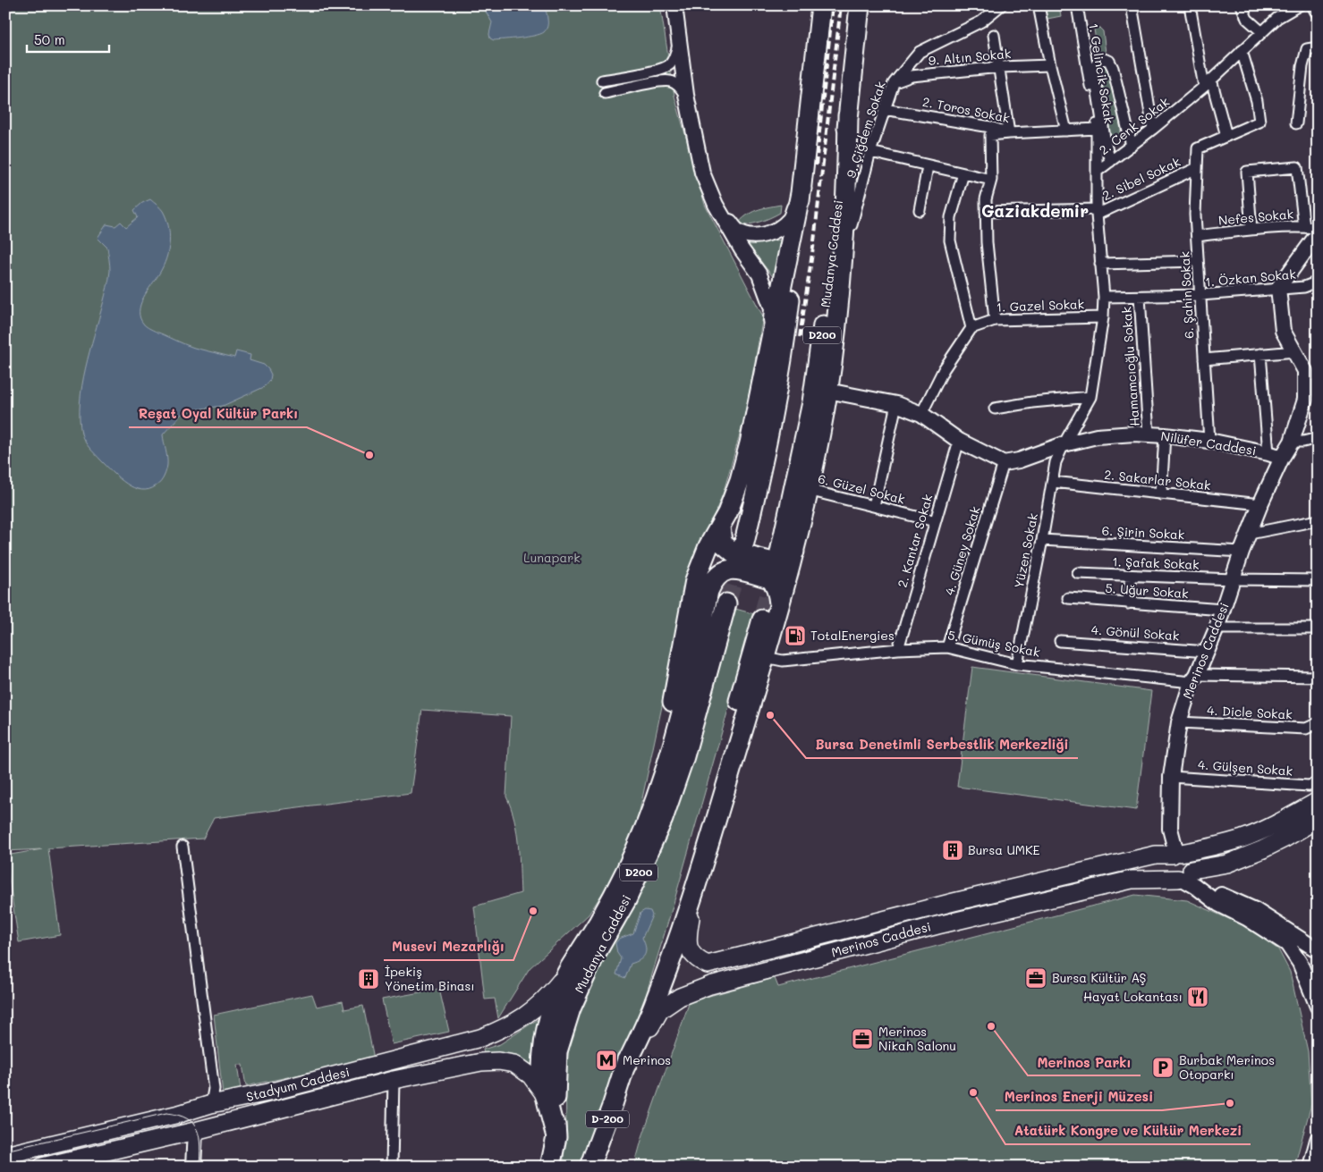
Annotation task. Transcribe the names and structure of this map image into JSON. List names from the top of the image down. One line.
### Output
{"streets":{"highway":["Mudanya Caddesi","D200","D-200"],"main road":["Nilüfer Caddesi","Merinos Caddesi","Stadyum Caddesi"],"street":["9. Altın Sokak","1. Gelincik Sokak","2. Toros Sokak","2. Cenk Sokak","9. Çiğdem Sokak","2. Sibel Sokak","Nefes Sokak","1. Özkan Sokak","6. Şahin Sokak","1. Gazel Sokak","Hamamcıoğlu Sokak","2. Sakarlar Sokak","6. Güzel Sokak","6. Şirin Sokak","2. Kantar Sokak","4. Güney Sokak","Yüzen Sokak","1. Şafak Sokak","5. Uğur Sokak","4. Gönül Sokak","5. Gümüş Sokak","4. Dicle Sokak","4. Gülşen Sokak"]},"crossings":[["9. Altın Sokak","9. Çiğdem Sokak"],["1. Gelincik Sokak","2. Toros Sokak"],["1. Gelincik Sokak","2. Cenk Sokak"],["2. Toros Sokak","9. Çiğdem Sokak"],["2. Cenk Sokak","2. Sibel Sokak"],["2. Cenk Sokak","1. Özkan Sokak"],["2. Cenk Sokak","1. Gazel Sokak"],["2. Cenk Sokak","Nilüfer Caddesi"],["2. Cenk Sokak","Yüzen Sokak"],["2. Sibel Sokak","6. Şahin Sokak"],["Nefes Sokak","6. Şahin Sokak"],["1. Özkan Sokak","6. Şahin Sokak"],["1. Özkan Sokak","Hamamcıoğlu Sokak"],["6. Şahin Sokak","Nilüfer Caddesi"],["Hamamcıoğlu Sokak","Nilüfer Caddesi"],["Nilüfer Caddesi","4. Güney Sokak"],["Nilüfer Caddesi","Yüzen Sokak"],["Nilüfer Caddesi","Merinos Caddesi"],["2. Sakarlar Sokak","Yüzen Sokak"],["2. Sakarlar Sokak","Merinos Caddesi"],["6. Güzel Sokak","2. Kantar Sokak"],["6. Şirin Sokak","Yüzen Sokak"],["6. Şirin Sokak","Merinos Caddesi"],["2. Kantar Sokak","5. Gümüş Sokak"],["4. Güney Sokak","5. Gümüş Sokak"],["Yüzen Sokak","5. Gümüş Sokak"],["1. Şafak Sokak","Merinos Caddesi"],["5. Uğur Sokak","Merinos Caddesi"],["4. Gönül Sokak","Merinos Caddesi"],["5. Gümüş Sokak","Merinos Caddesi"],["Merinos Caddesi","4. Dicle Sokak"],["Merinos Caddesi","4. Gülşen Sokak"],["Merinos Caddesi","D-200"]],"districts":["Gaziakdemir"],"parks":["Lunapark"],"places":{"other":["Reşat Oyal Kültür Parkı","Bursa Denetimli Serbestlik Merkezliği","Musevi Mezarlığı","Merinos Parkı","Atatürk Kongre ve Kültür Merkezi","Merinos Enerji Müzesi"],"fuel station":["TotalEnergies"],"building":["Bursa UMKE","İpekiş Yönetim Binası"],"office":["Bursa Kültür AŞ","Merinos Nikah Salonu"],"restaurant":["Hayat Lokantası"],"metro station":["Merinos"],"parking":["Burbak Merinos Otoparkı"]},"scale_bar":"50 m"}
